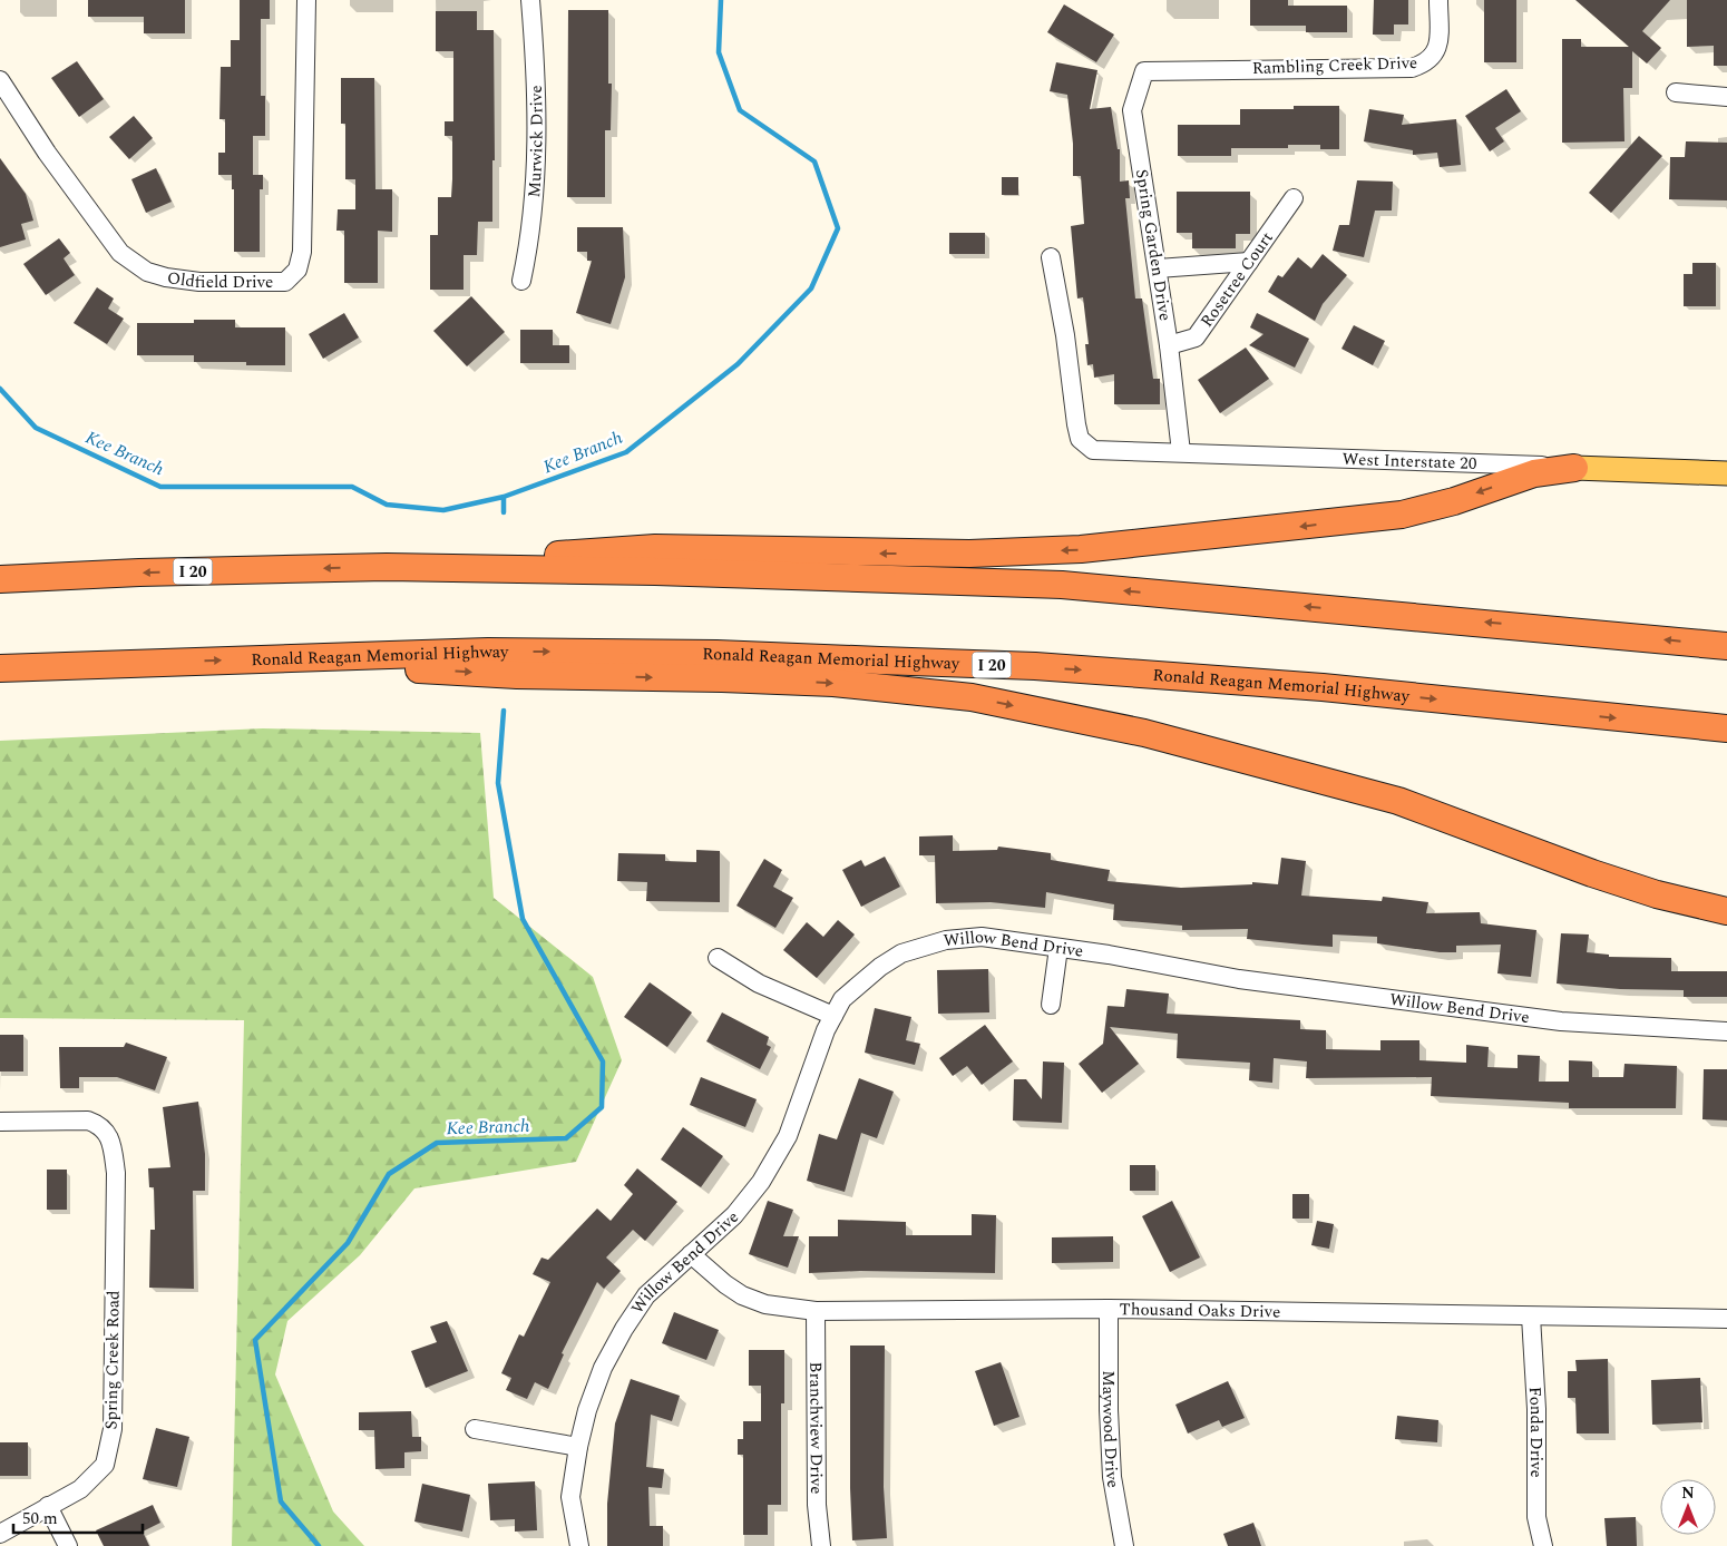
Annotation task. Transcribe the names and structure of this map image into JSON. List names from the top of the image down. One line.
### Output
{"streets":{"highway":["I 20","Ronald Reagan Memorial Highway"],"main road":["West Interstate 20"],"street":["Rambling Creek Drive","Murwick Drive","Spring Garden Drive","Oldfield Drive","Rosetree Court","Willow Bend Drive","Thousand Oaks Drive","Spring Creek Road","Maywood Drive","Branchview Drive","Fonda Drive"]},"crossings":[["Rambling Creek Drive","Spring Garden Drive"],["Spring Garden Drive","Rosetree Court"],["Spring Garden Drive","West Interstate 20"],["Willow Bend Drive","Thousand Oaks Drive"],["Thousand Oaks Drive","Maywood Drive"],["Thousand Oaks Drive","Branchview Drive"],["Thousand Oaks Drive","Fonda Drive"]],"water":["Kee Branch"],"scale_bar":"50 m","north":"top"}
